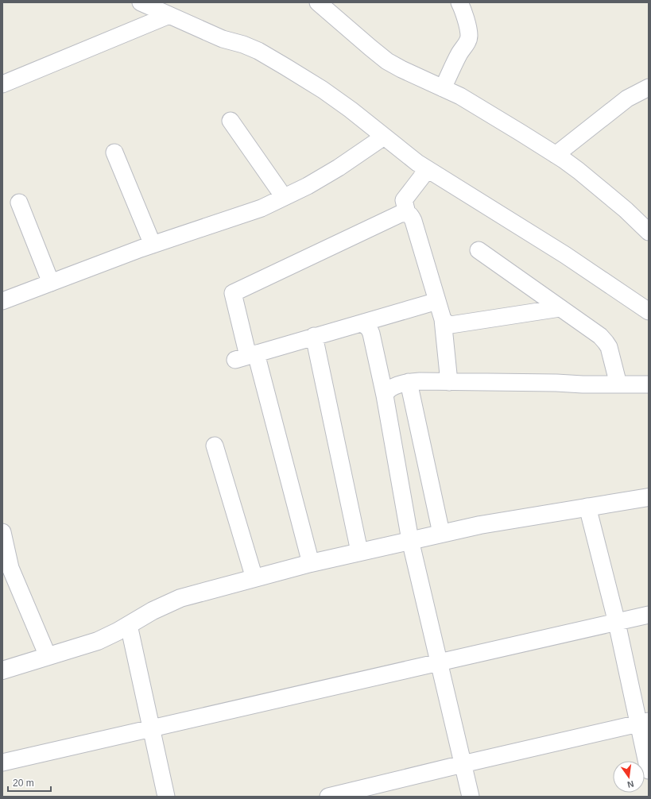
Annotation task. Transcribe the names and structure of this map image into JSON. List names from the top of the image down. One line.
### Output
{"scale_bar":"20 m","north":"bottom"}
